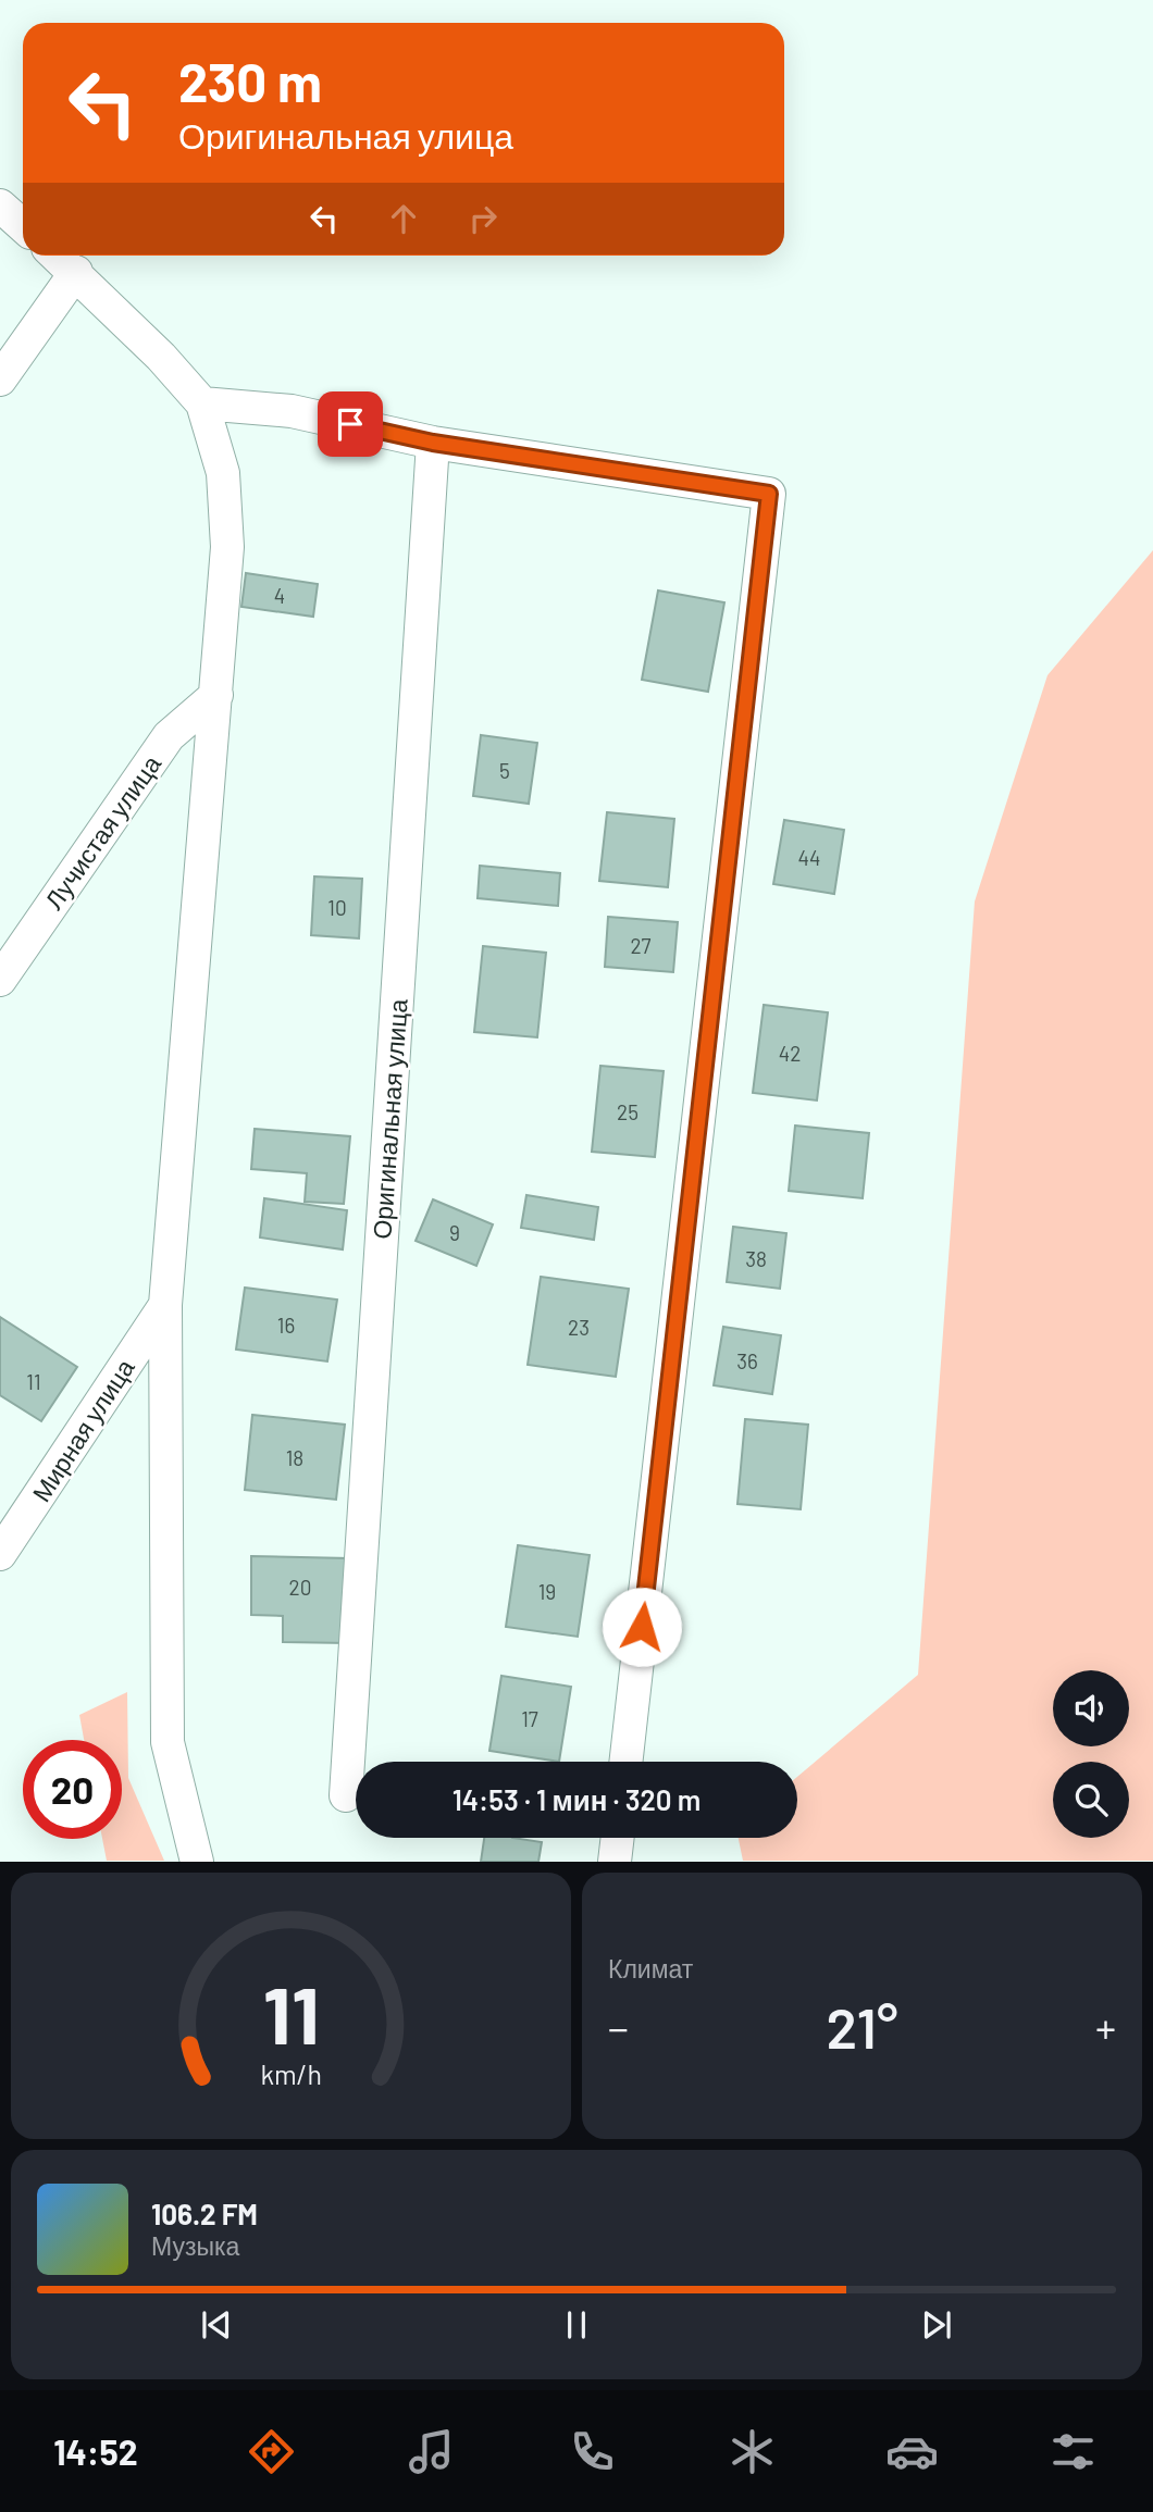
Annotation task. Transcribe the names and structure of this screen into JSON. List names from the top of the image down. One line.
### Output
{"streets":{"street":["Лучистая улица","Оригинальная улица","Мирная улица"]},"house_numbers":["4","5","44","10","27","42","25","9","38","16","23","36","11","18","20","19","17"],"page":{"turn":["230 m","Оригинальная улица"],"limit":"20","trip":"14:53 · 1 мин · 320 m","tile":"Климат","heat":["−","21°","+"],"song":["106.2 FM","Музыка"],"tabs":"14:52","gauge":["11","km/h"]}}
